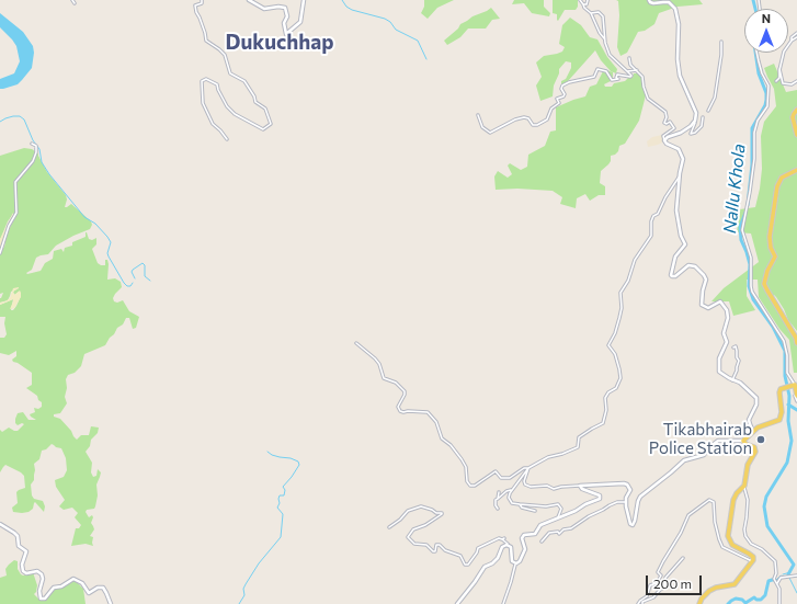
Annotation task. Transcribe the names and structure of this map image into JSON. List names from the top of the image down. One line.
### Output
{"districts":["Dukuchhap"],"water":["Nallu Khola"],"places":["Tikabhairab Police Station"],"scale_bar":"200 m","north":"top"}
